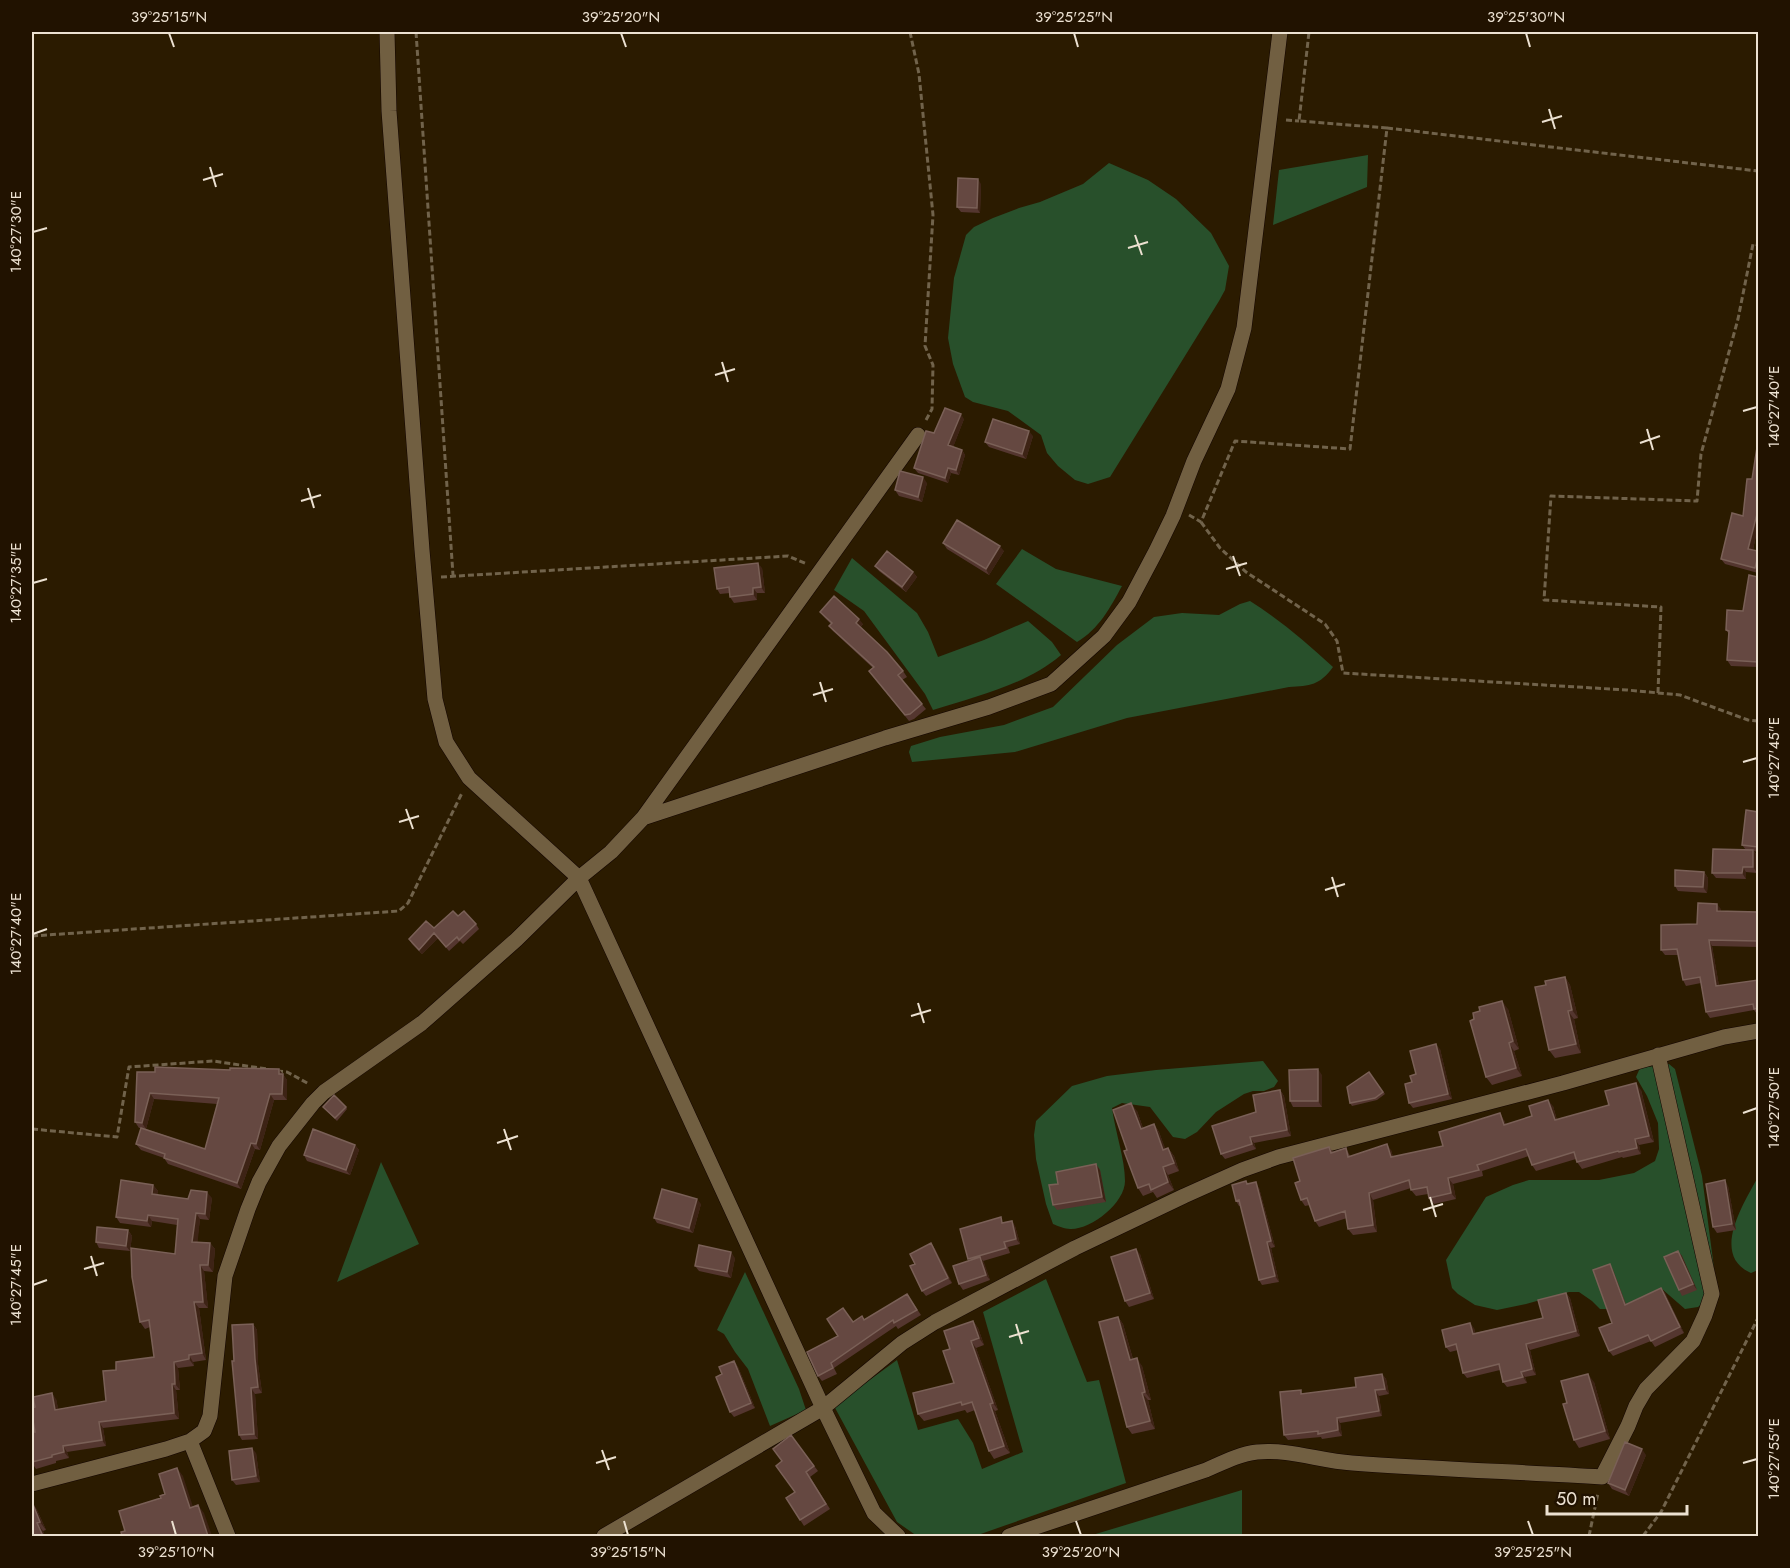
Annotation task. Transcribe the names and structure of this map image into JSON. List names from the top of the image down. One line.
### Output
{"scale_bar":"50 m","coordinates":["39°25'15\"N","39°25'20\"N","39°25'25\"N","39°25'30\"N","140°27'30\"E","140°27'40\"E","140°27'35\"E","140°27'45\"E","140°27'50\"E","140°27'55\"E","39°25'10\"N"]}
